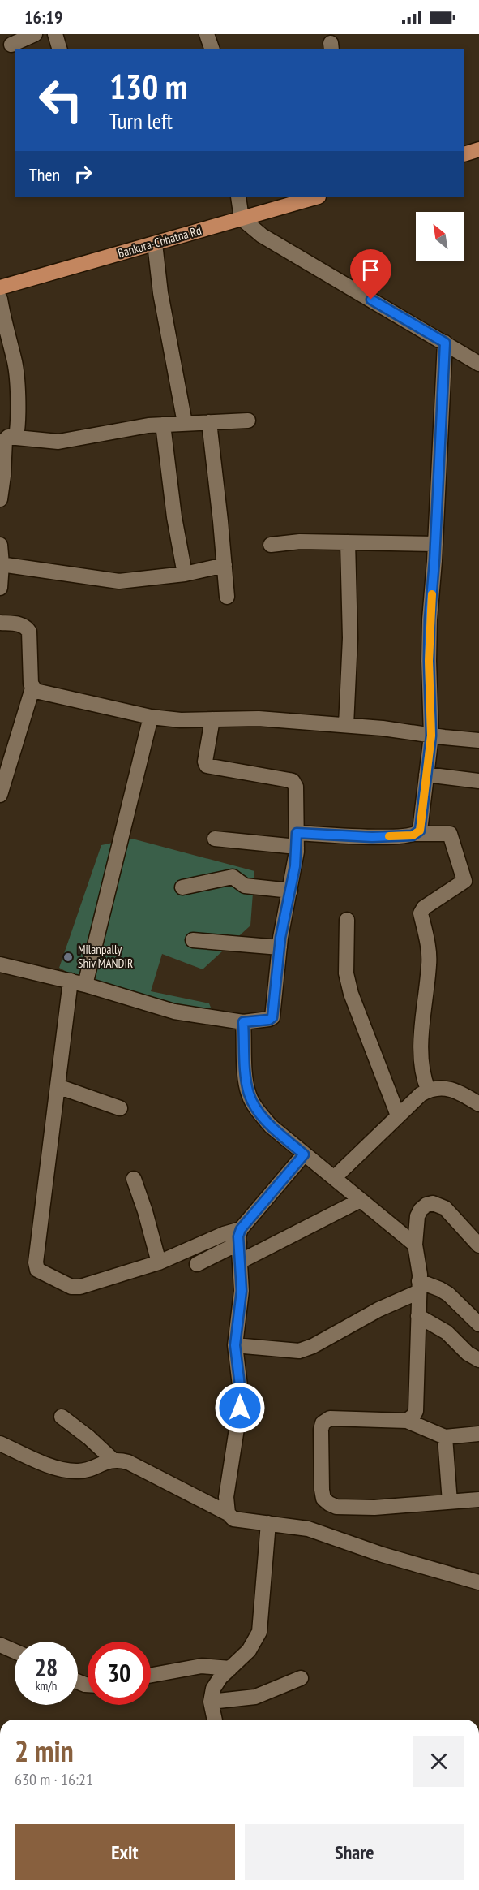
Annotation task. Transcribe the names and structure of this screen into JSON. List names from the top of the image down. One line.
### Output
{"streets":{"highway":["Bankura-Chhatna Rd"]},"places":["Milanpally Shiv MANDIR"],"north":"top left","page":{"status":"16:19","turn":["130 m","Turn left"],"then":"Then","speed":"28 km/h","limit":"30","heading":["2 min","630 m · 16:21"],"buttons":["Exit","Share"]}}
